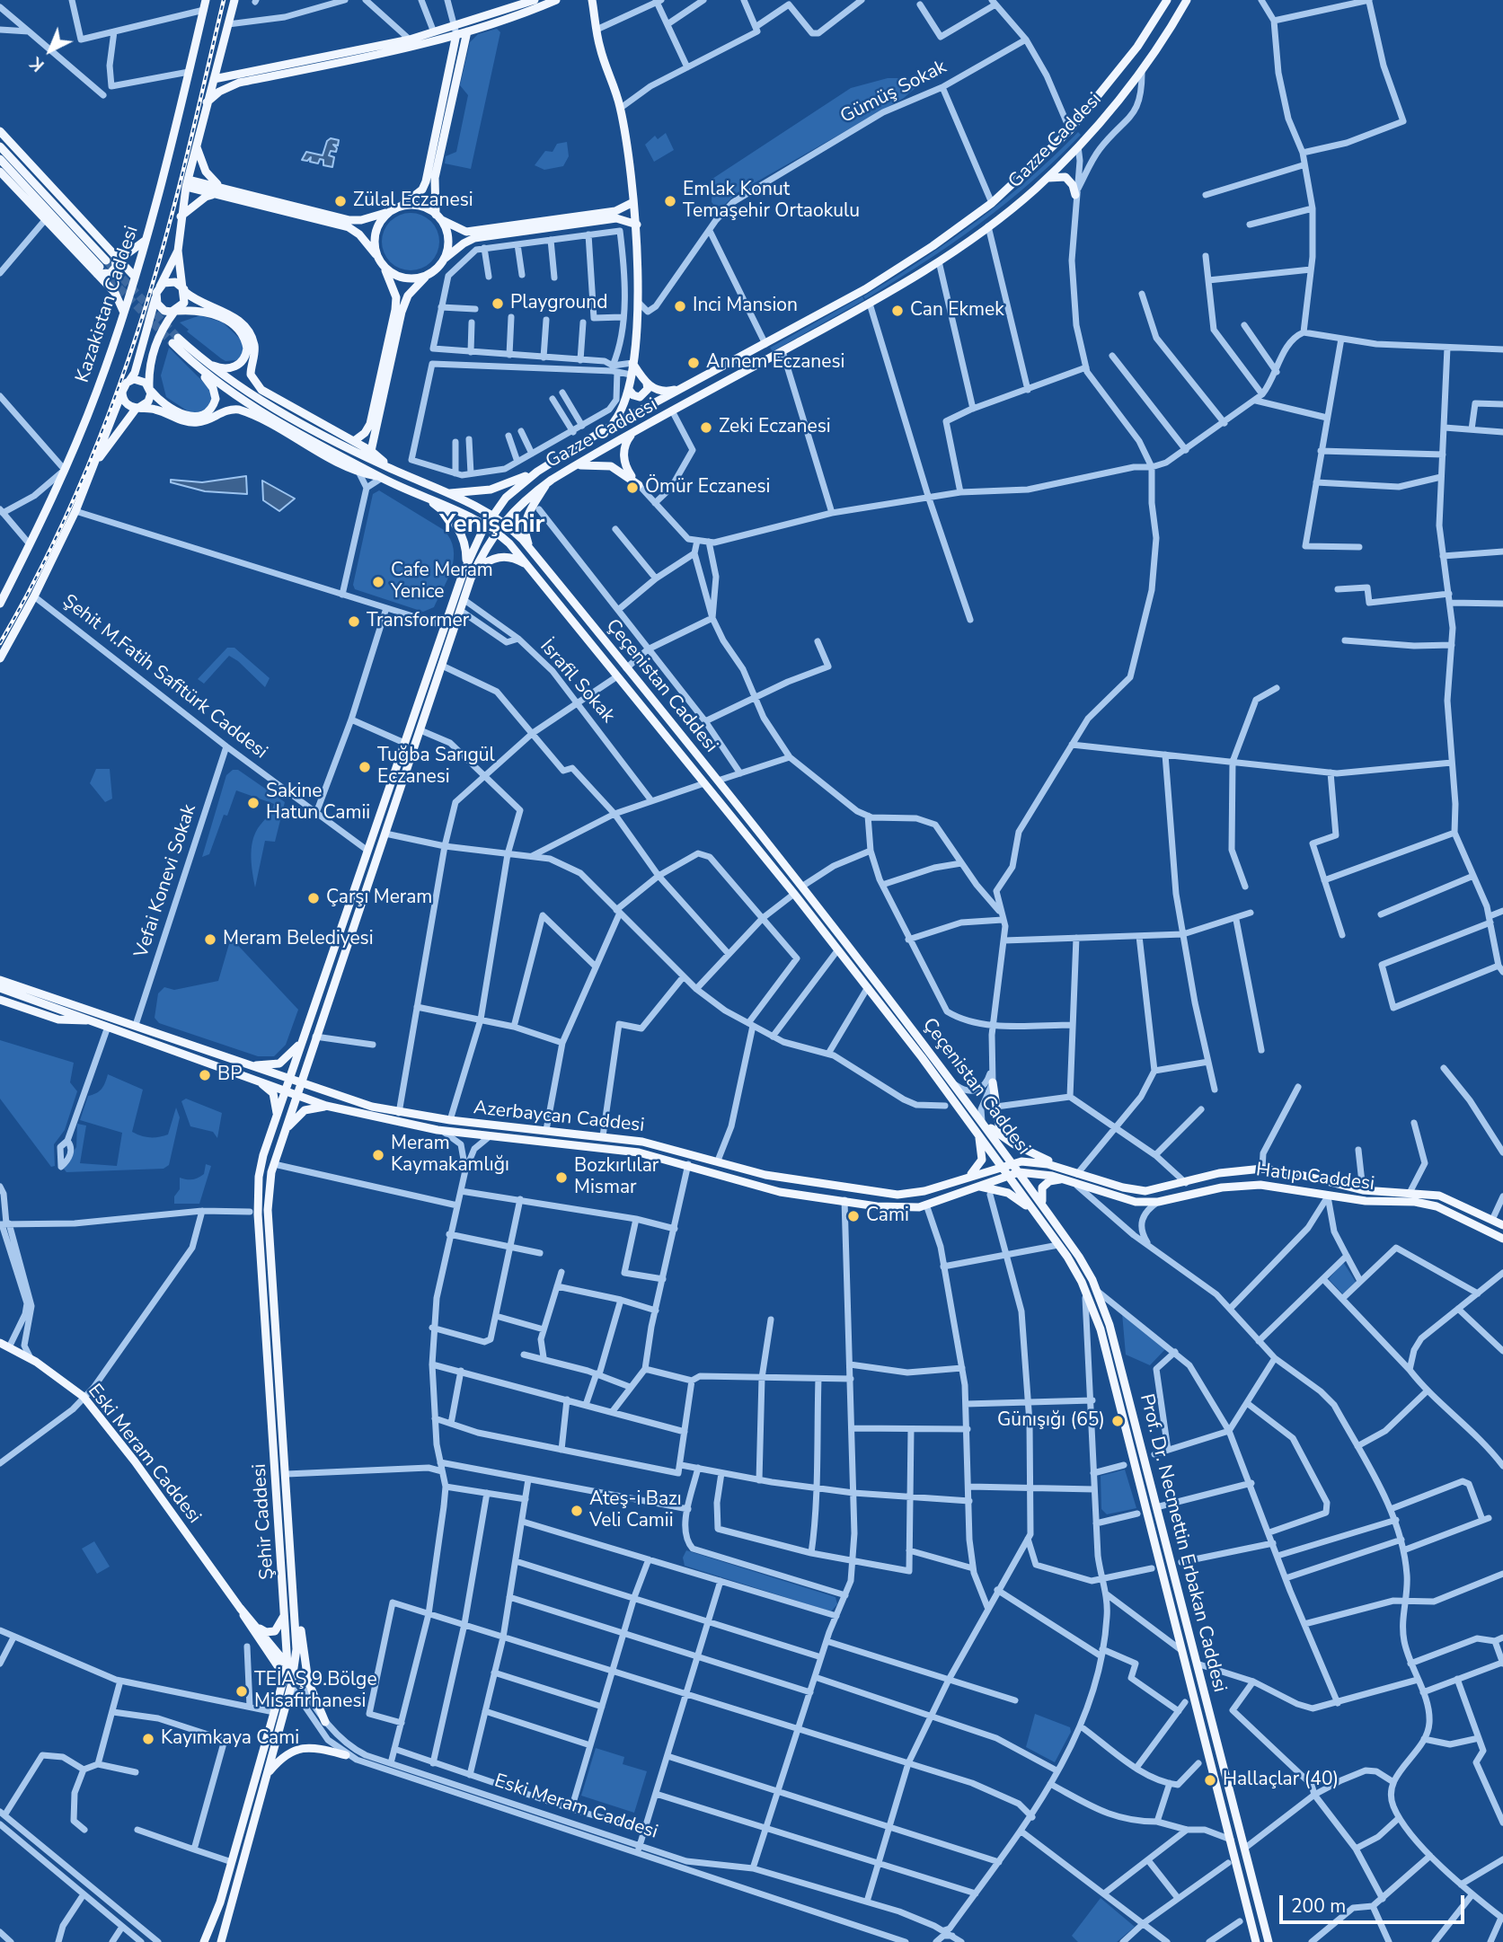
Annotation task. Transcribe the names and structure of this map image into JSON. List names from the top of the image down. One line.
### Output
{"streets":{"main road":["Gazze Caddesi","Kazakistan Caddesi","Çeçenistan Caddesi","Azerbaycan Caddesi","Hatıp Caddesi","Eski Meram Caddesi","Şehir Caddesi","Prof. Dr. Necmettin Erbakan Caddesi"],"street":["Gümüş Sokak","Şehit M.Fatih Safitürk Caddesi","İsrafil Sokak","Vefai Konevi Sokak"]},"crossings":[["Gazze Caddesi","Şehit M.Fatih Safitürk Caddesi"],["Gazze Caddesi","İsrafil Sokak"],["Gazze Caddesi","Çeçenistan Caddesi"],["Gazze Caddesi","Azerbaycan Caddesi"],["Gazze Caddesi","Şehir Caddesi"],["Şehit M.Fatih Safitürk Caddesi","Vefai Konevi Sokak"],["Çeçenistan Caddesi","Azerbaycan Caddesi"],["Çeçenistan Caddesi","Prof. Dr. Necmettin Erbakan Caddesi"],["Vefai Konevi Sokak","Azerbaycan Caddesi"],["Azerbaycan Caddesi","Hatıp Caddesi"],["Azerbaycan Caddesi","Şehir Caddesi"],["Azerbaycan Caddesi","Prof. Dr. Necmettin Erbakan Caddesi"],["Eski Meram Caddesi","Şehir Caddesi"]],"districts":["Yenişehir"],"places":["Zülal Eczanesi","Emlak Konut Temaşehir Ortaokulu","Playground","Inci Mansion","Can Ekmek","Annem Eczanesi","Zeki Eczanesi","Ömür Eczanesi","Cafe Meram Yenice","Transformer","Tuğba Sarıgül Eczanesi","Sakine Hatun Camii","Çarşı Meram","Meram Belediyesi","BP","Meram Kaymakamlığı","Bozkırlılar Mismar","Cami","Günışığı (65)","Ateş-i Bazı Veli Camii","TEİAŞ 9.Bölge Misafirhanesi","Kayımkaya Cami","Hallaçlar (40)"],"scale_bar":"200 m","north":"bottom left"}
